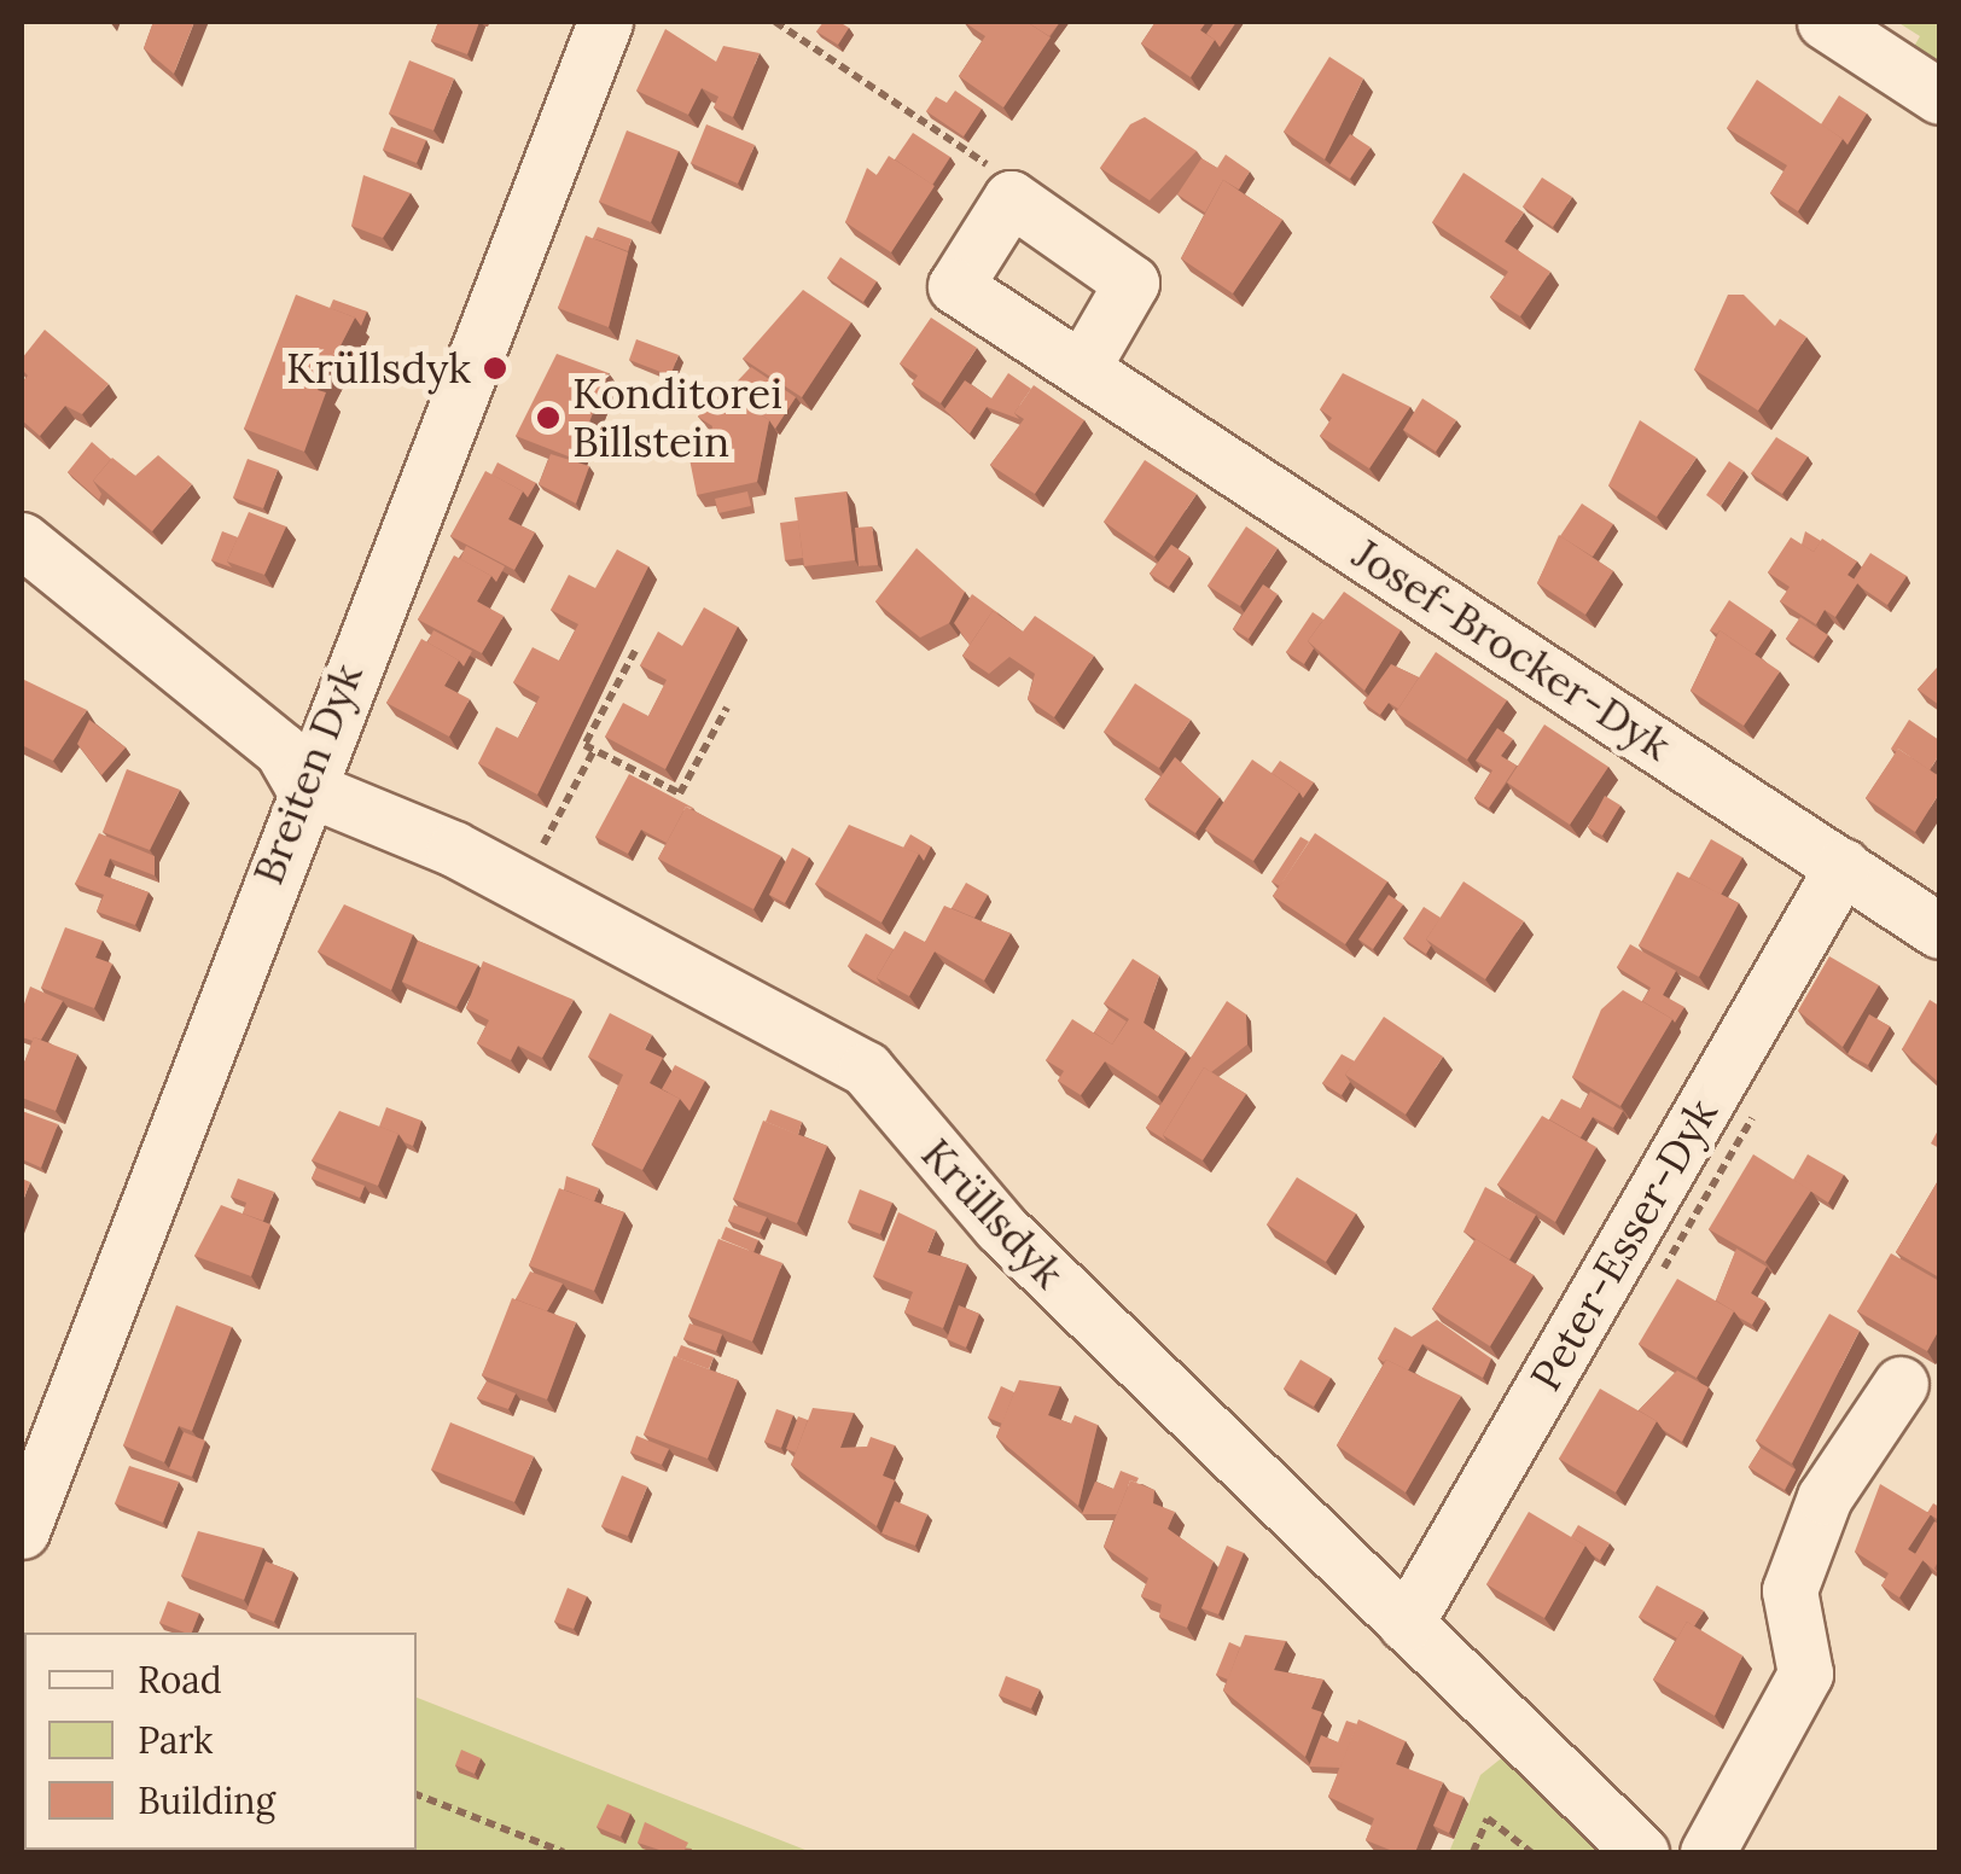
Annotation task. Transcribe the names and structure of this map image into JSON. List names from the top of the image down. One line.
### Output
{"streets":{"street":["Josef-Brocker-Dyk","Breiten Dyk","Krüllsdyk","Peter-Esser-Dyk"]},"crossings":[["Josef-Brocker-Dyk","Peter-Esser-Dyk"],["Breiten Dyk","Krüllsdyk"],["Krüllsdyk","Peter-Esser-Dyk"]],"places":["Krüllsdyk","Konditorei Billstein"],"legend":["Road","Park","Building"]}
